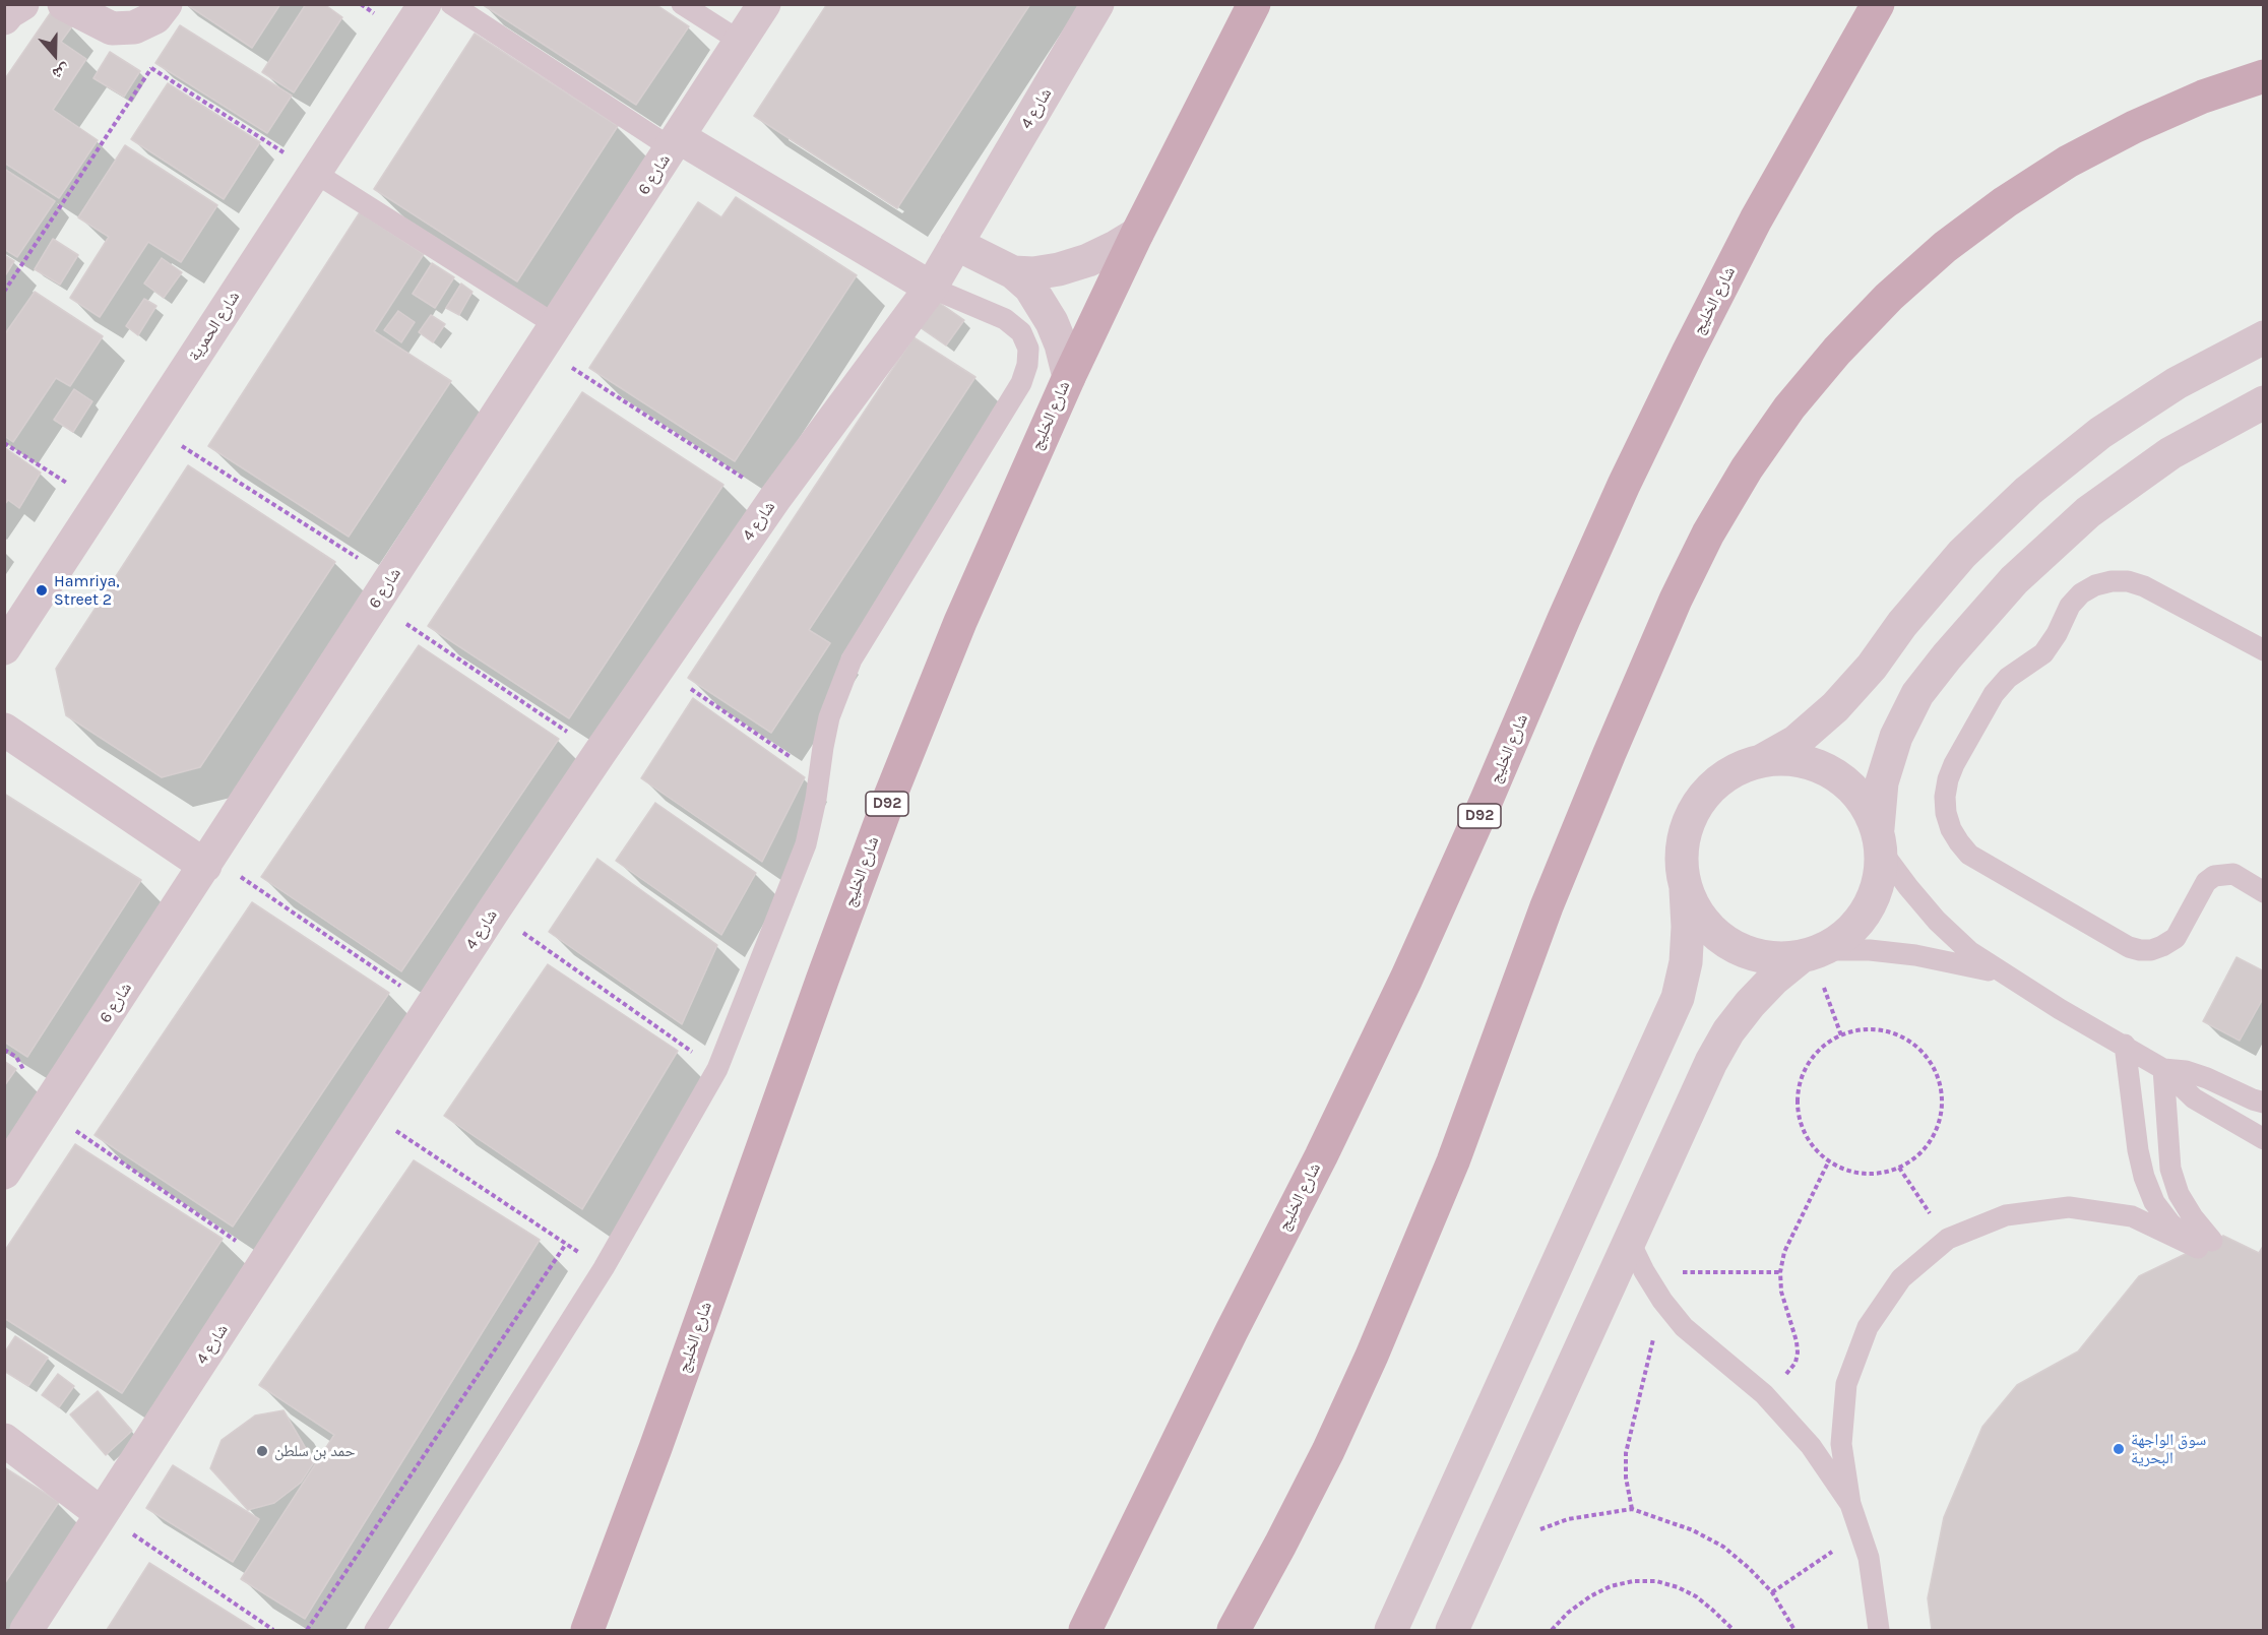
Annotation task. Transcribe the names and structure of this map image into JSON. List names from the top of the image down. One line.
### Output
{"streets":{"main road":["شارع الخليج","D92"],"street":["شارع 4","شارع 6","شارع الحمرية"]},"places":["Hamriya, Street 2","سوق الواجهة البحرية","حمد بن سلطن"],"north":"bottom"}
